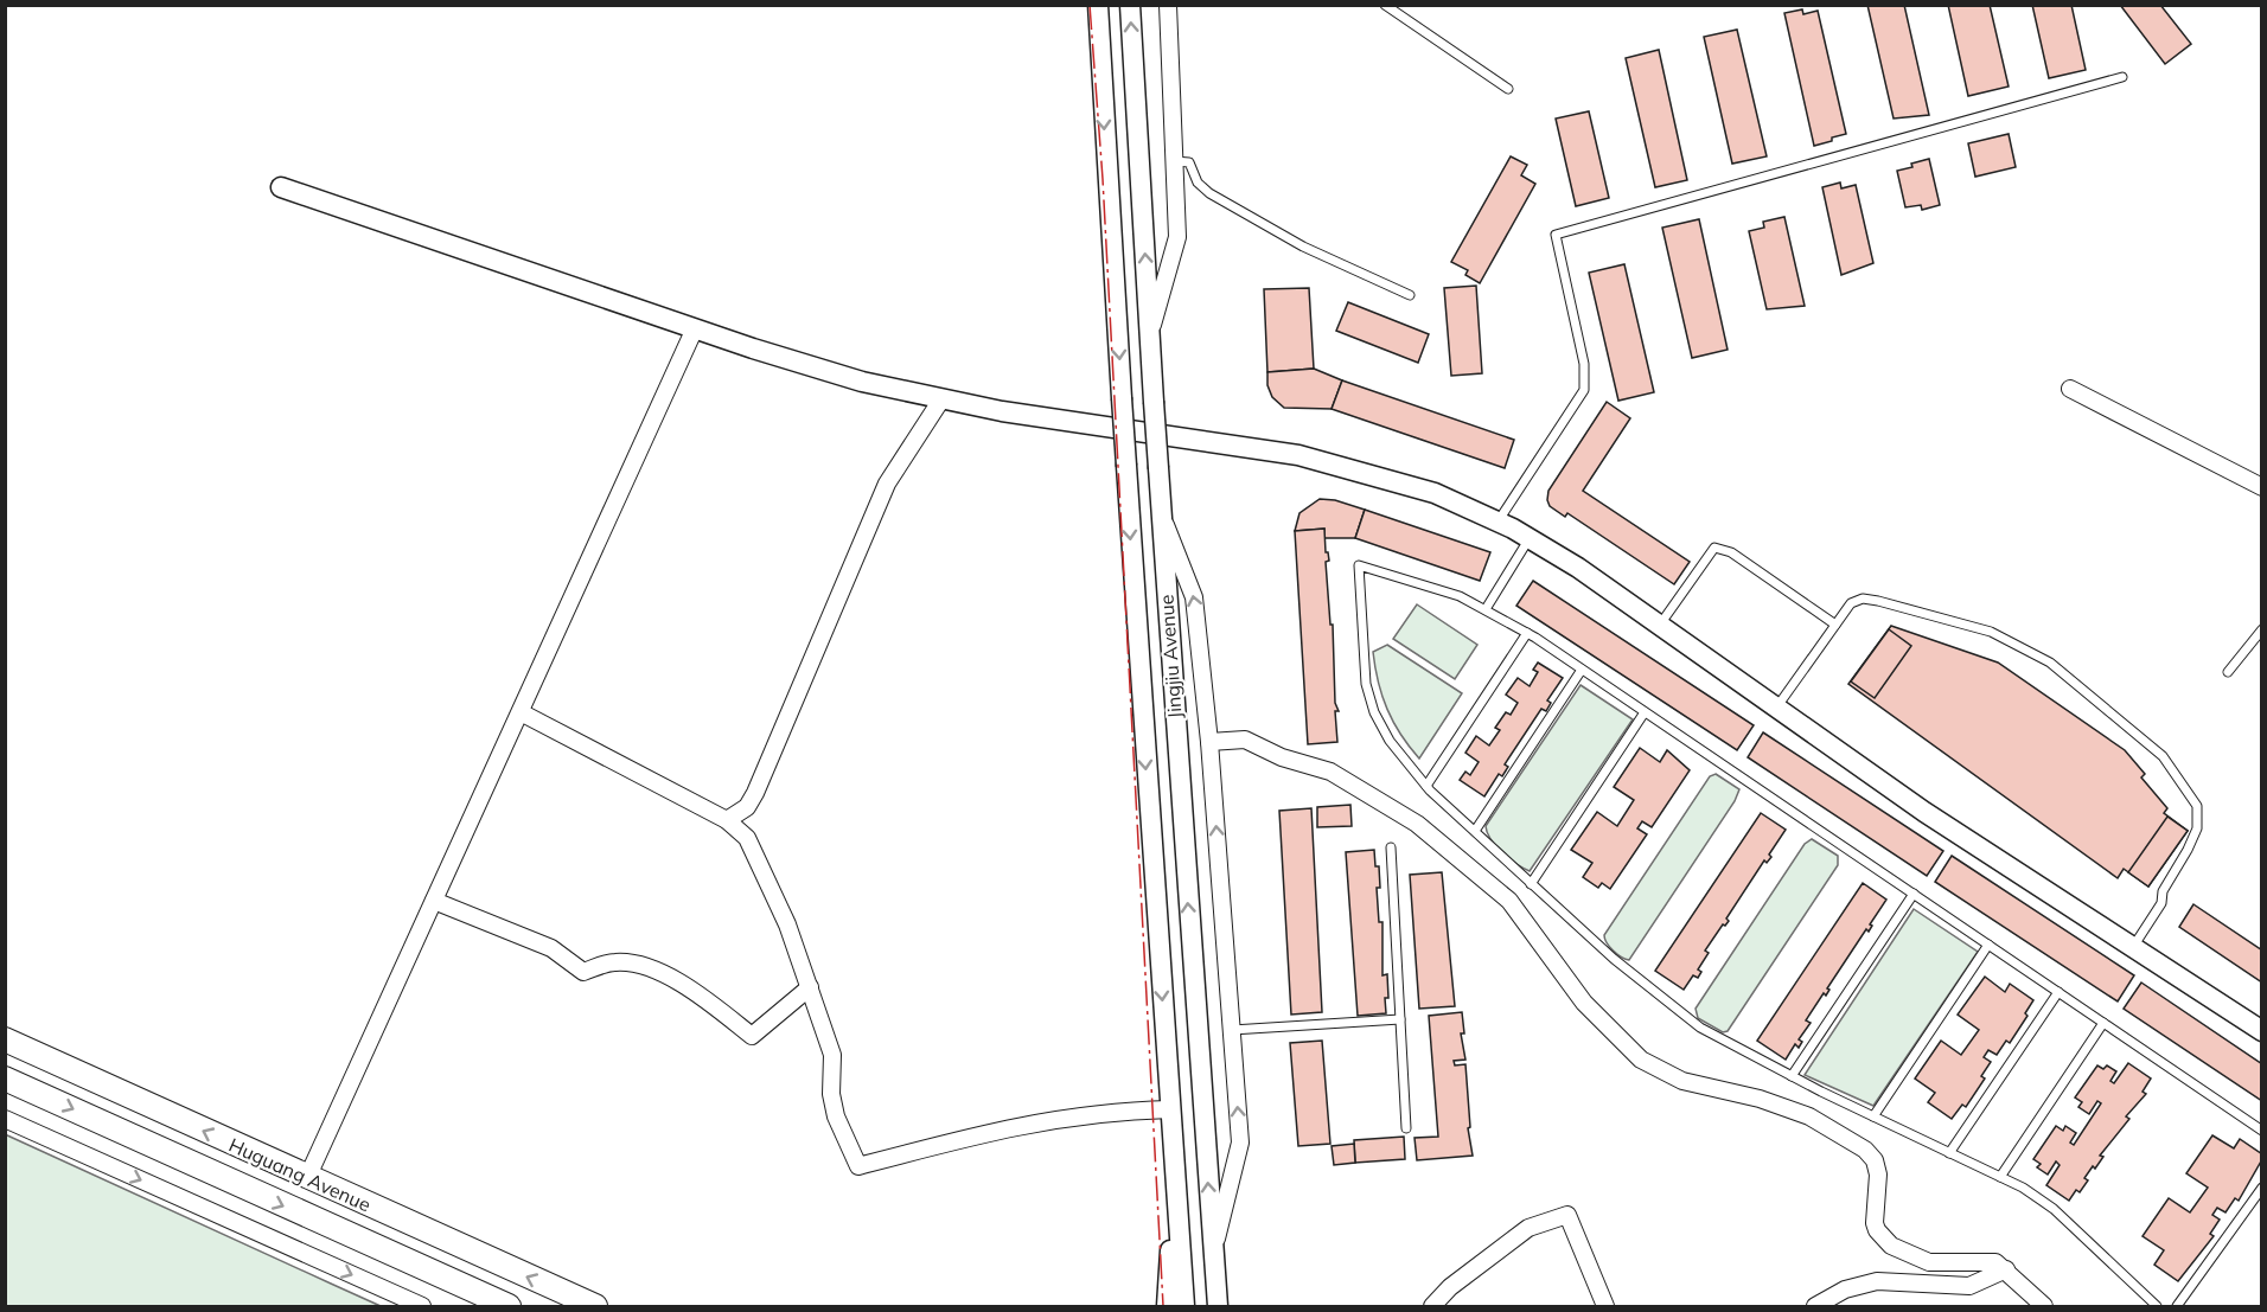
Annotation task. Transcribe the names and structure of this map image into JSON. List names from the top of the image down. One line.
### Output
{"streets":{"main road":["Huguang Avenue"],"street":["Jingjiu Avenue"]}}
